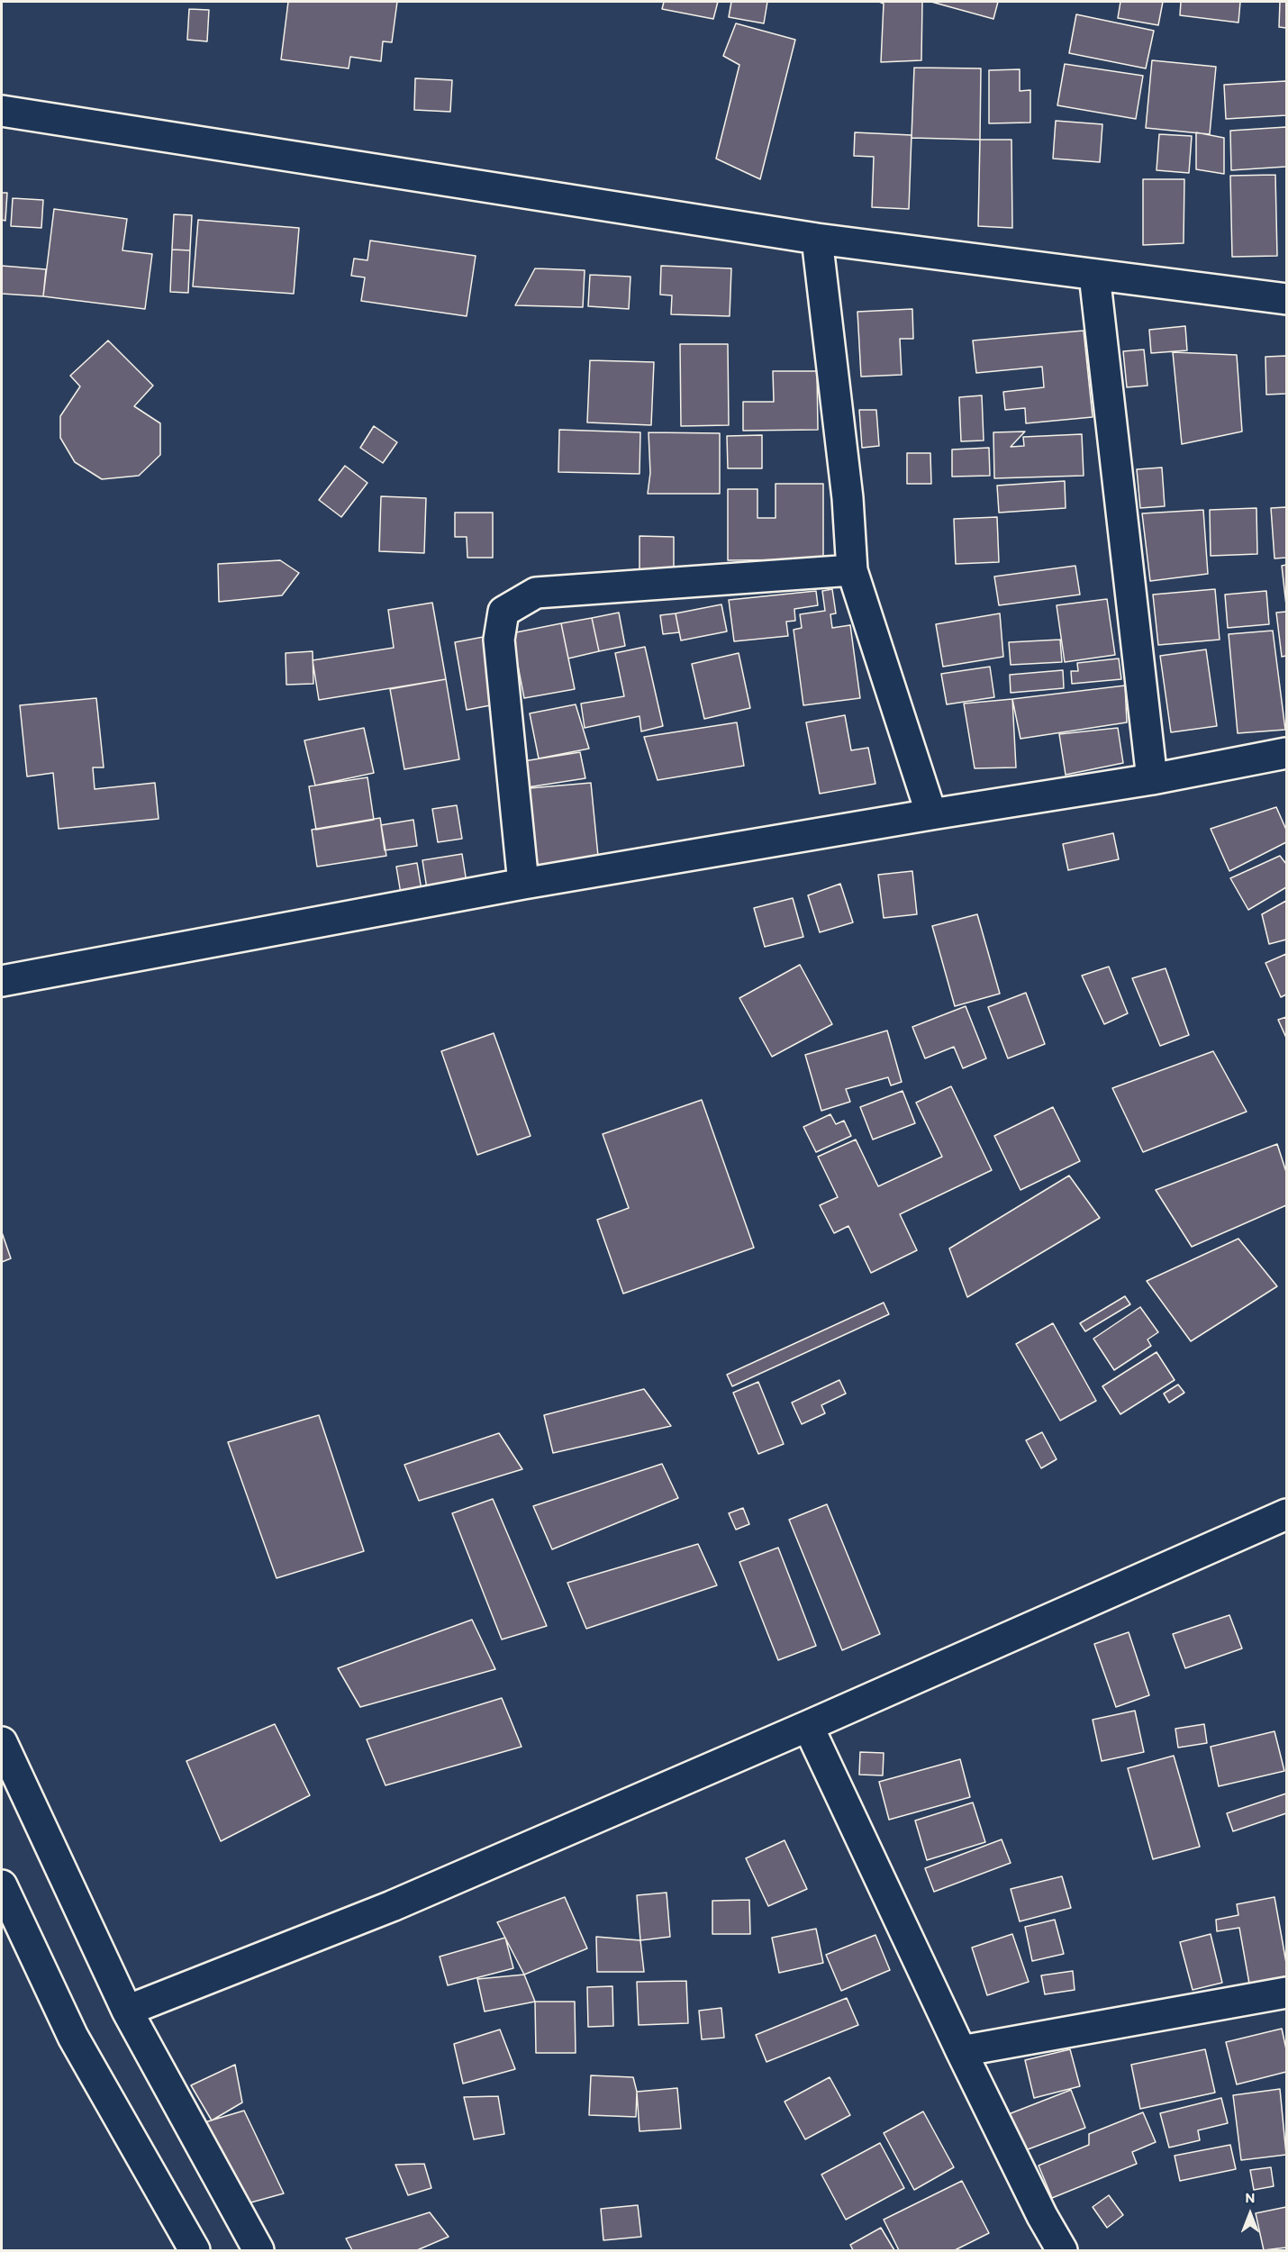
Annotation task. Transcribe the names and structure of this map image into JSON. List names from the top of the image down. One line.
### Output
{"north":"top"}
